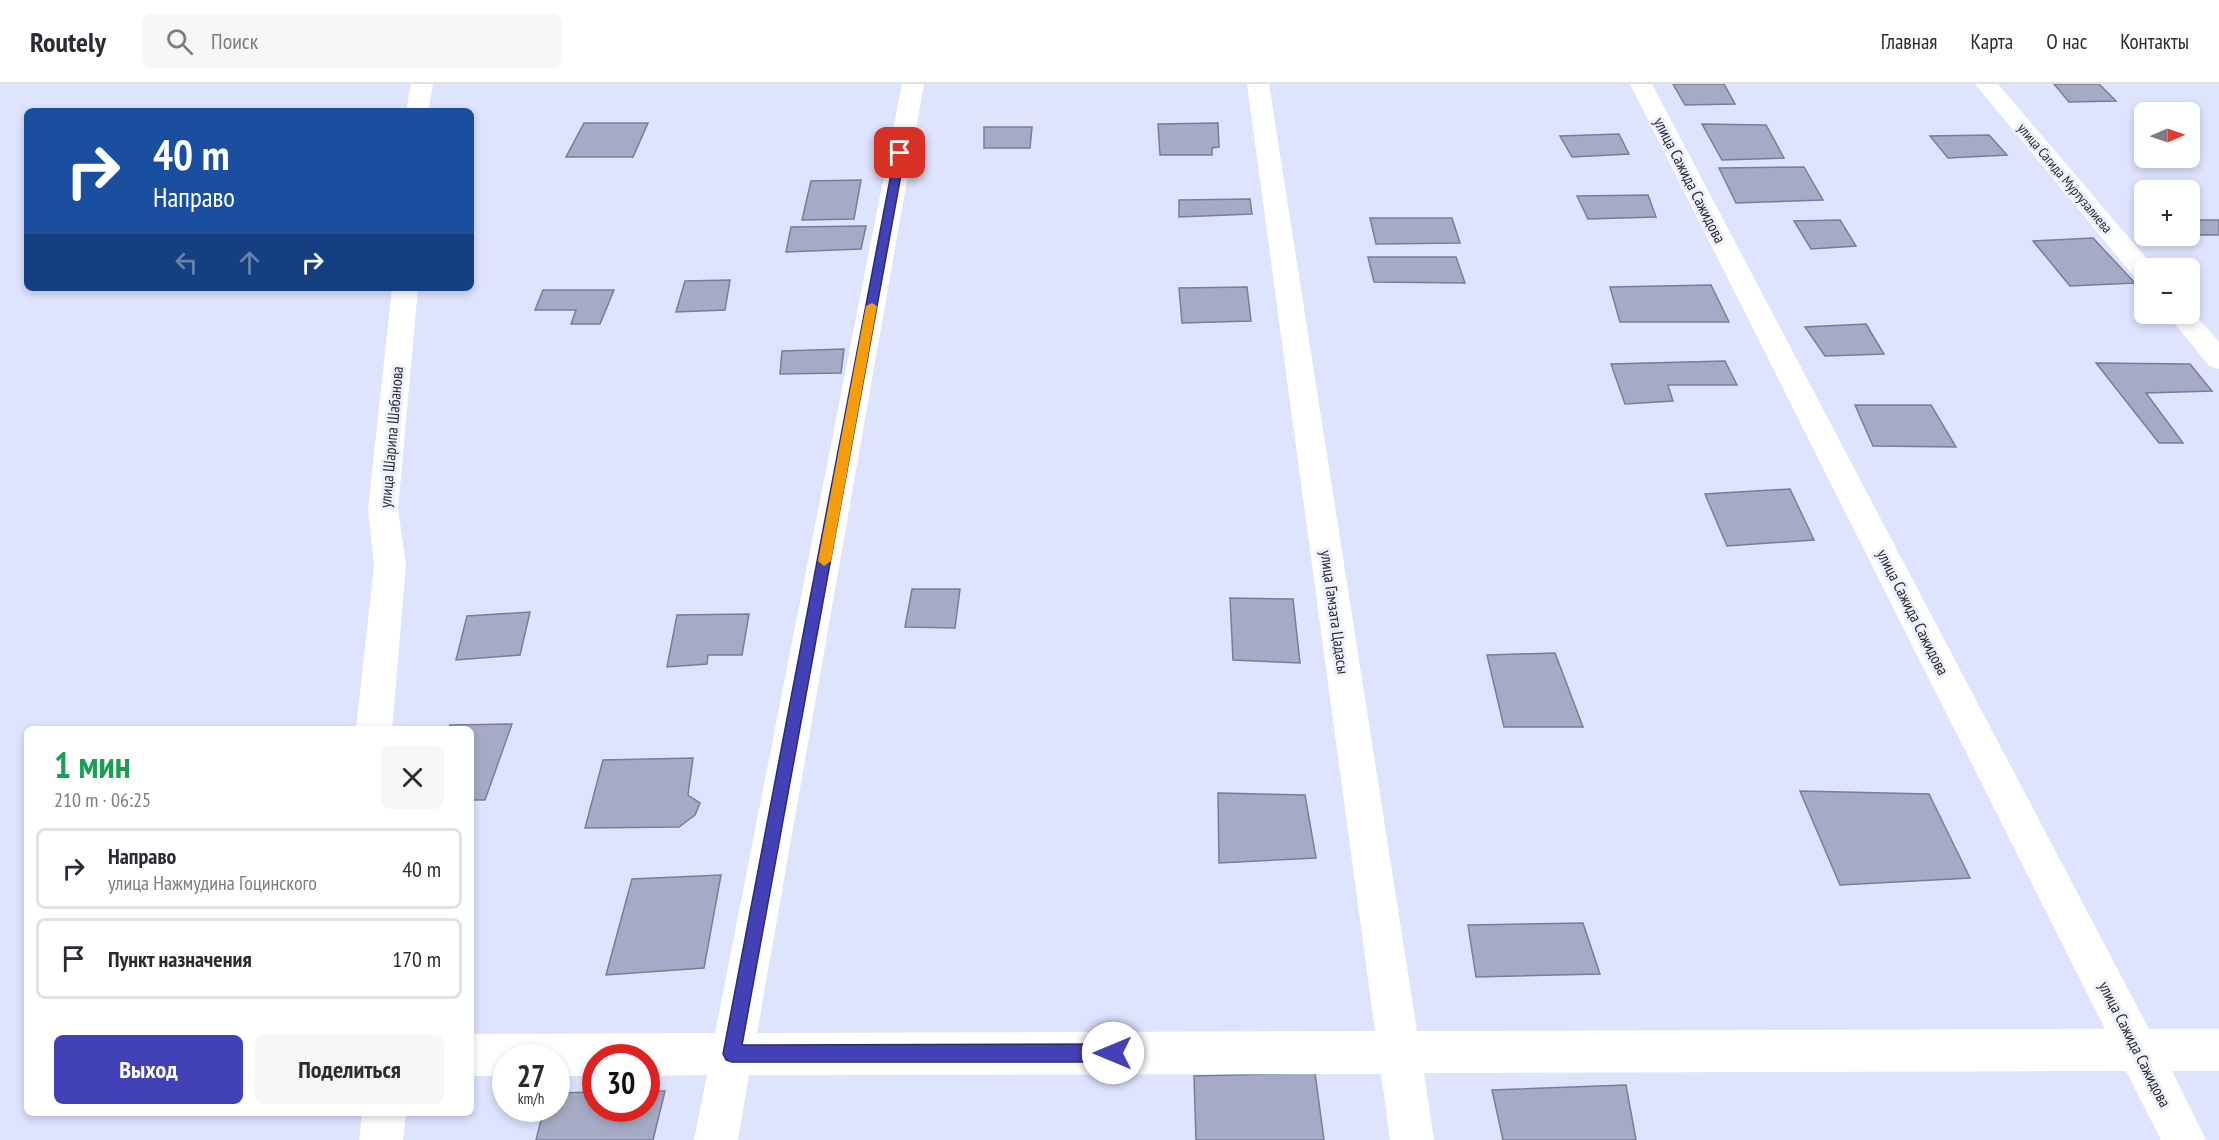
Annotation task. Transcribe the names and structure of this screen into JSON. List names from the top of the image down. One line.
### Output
{"streets":{"street":["улица Сагида Муртузалиева","улица Сажида Сажидова","улица Шарипа Шабанова","улица Гамзата Цадасы"]},"north":"right","page":{"header":"Routely","search":"Поиск","nav":["Главная","Карта","О нас","Контакты"],"map_buttons":["+","−"],"turn":["40 m","Направо"],"heading":["1 мин","210 m · 06:25"],"list":[{"name":"Направо","note":"улица Нажмудина Гоцинского","value":"40 m"},{"name":"Пункт назначения","value":"170 m"}],"buttons":["Выход","Поделиться"],"speed":"27 km/h","limit":"30"}}
